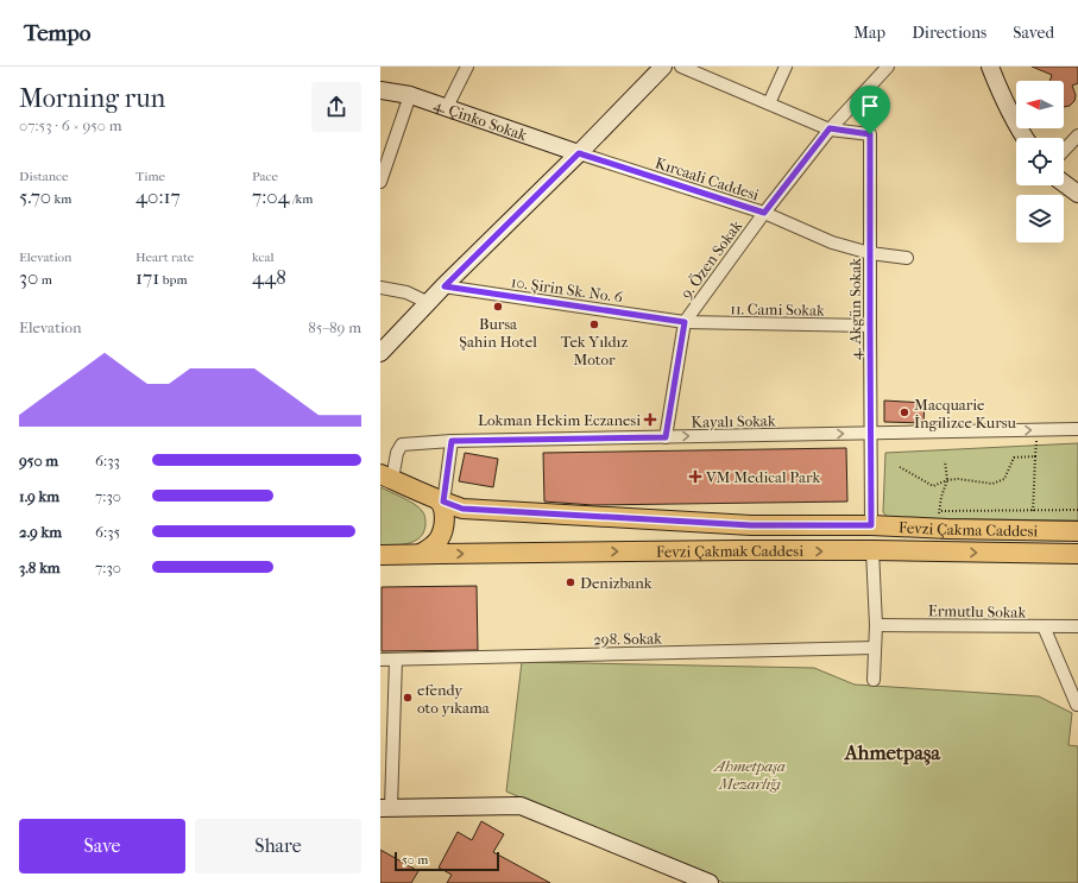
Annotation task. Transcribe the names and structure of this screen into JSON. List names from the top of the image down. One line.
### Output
{"streets":{"main road":["Fevzi Çakma Caddesi","Fevzi Çakmak Caddesi"],"street":["4. Çinko Sokak","Kırcaali Caddesi","9. Özen Sokak","10. Şirin Sk. No. 6","11. Cami Sokak","4. Akgün Sokak","Kayalı Sokak","Ermutlu Sokak","298. Sokak"]},"crossings":[["4. Çinko Sokak","Kırcaali Caddesi"],["Kırcaali Caddesi","9. Özen Sokak"],["Kırcaali Caddesi","4. Akgün Sokak"],["9. Özen Sokak","10. Şirin Sk. No. 6"],["9. Özen Sokak","11. Cami Sokak"],["9. Özen Sokak","4. Akgün Sokak"],["9. Özen Sokak","Kayalı Sokak"],["10. Şirin Sk. No. 6","11. Cami Sokak"],["11. Cami Sokak","4. Akgün Sokak"],["4. Akgün Sokak","Kayalı Sokak"],["4. Akgün Sokak","Fevzi Çakma Caddesi"],["Kayalı Sokak","Fevzi Çakma Caddesi"]],"one_way":["Kayalı Sokak","Fevzi Çakmak Caddesi"],"districts":["Ahmetpaşa"],"parks":["Ahmetpaşa Mezarlığı"],"places":{"other":["Bursa Şahin Hotel","Tek Yıldız Motor","Macquarie İngilizce Kursu","Denizbank","efendy oto yıkama"],"health":["Lokman Hekim Eczanesi","VM Medical Park"]},"scale_bar":"50 m","north":"left","page":{"header":"Tempo","nav":["Map","Directions","Saved"],"heading":["Morning run","07:53 · 6 × 950 m"],"stats":[["Distance","5.70 km"],["Time","40:17"],["Pace","7:04 /km"],["Elevation","30 m"],["Heart rate","171 bpm"],["kcal","448"]],"chart":["Elevation","85–89 m"],"list":[{"name":"950 m","note":"6:33"},{"name":"1.9 km","note":"7:30"},{"name":"2.9 km","note":"6:35"},{"name":"3.8 km","note":"7:30"}],"buttons":["Save","Share"],"scale":"50 m"}}
